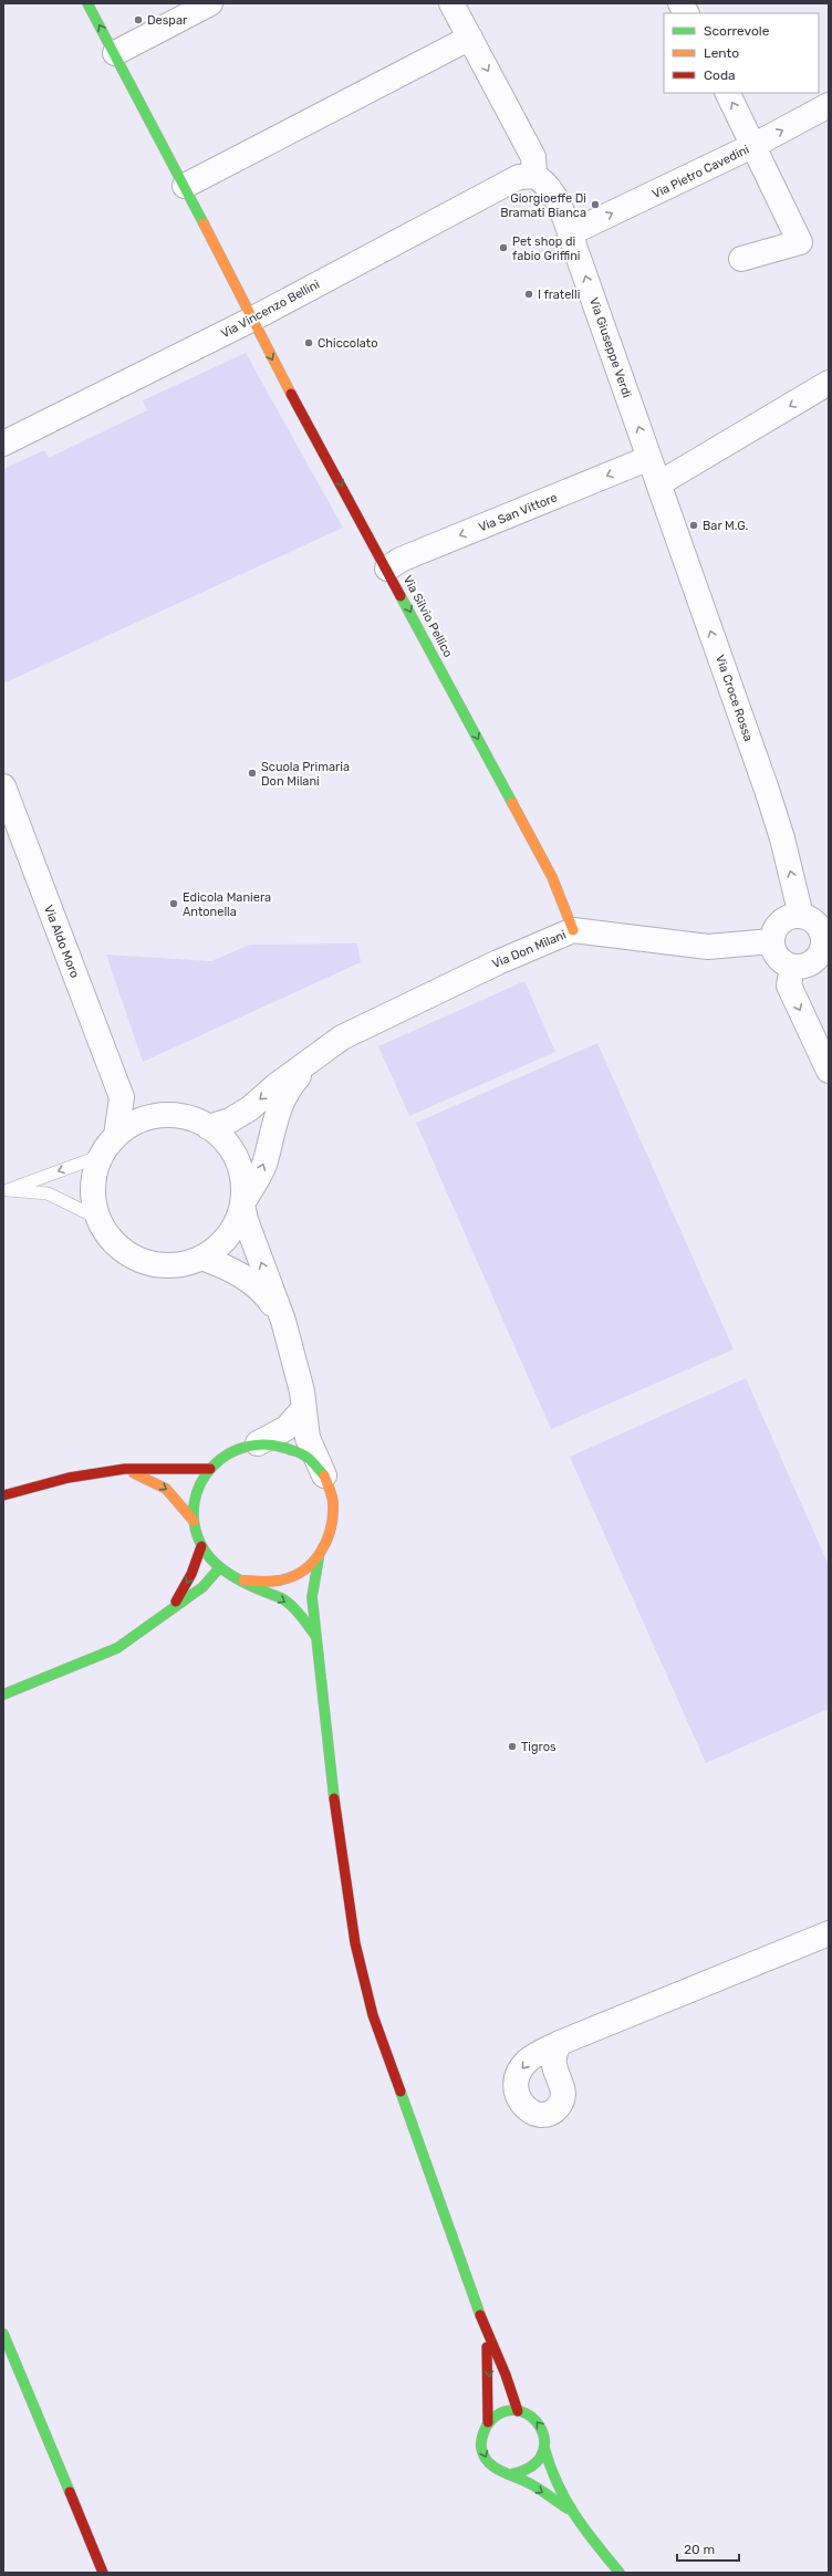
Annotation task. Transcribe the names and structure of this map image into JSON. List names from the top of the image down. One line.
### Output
{"streets":{"main road":["Via Silvio Pellico"],"street":["Via Pietro Cavedini","Via Vincenzo Bellini","Via Giuseppe Verdi","Via San Vittore","Via Croce Rossa","Via Aldo Moro","Via Don Milani"]},"crossings":[["Via Pietro Cavedini","Via Giuseppe Verdi"],["Via Vincenzo Bellini","Via Giuseppe Verdi"],["Via Vincenzo Bellini","Via Silvio Pellico"],["Via Giuseppe Verdi","Via San Vittore"],["Via Giuseppe Verdi","Via Croce Rossa"],["Via San Vittore","Via Silvio Pellico"],["Via Silvio Pellico","Via Don Milani"],["Via Croce Rossa","Via Don Milani"],["Via Aldo Moro","Via Don Milani"]],"one_way":["Via Pietro Cavedini","Via Giuseppe Verdi","Via San Vittore","Via Silvio Pellico","Via Croce Rossa"],"places":["Despar","Giorgioeffe Di Bramati Bianca","Pet shop di fabio Griffini","I fratelli","Chiccolato","Bar M.G.","Scuola Primaria Don Milani","Edicola Maniera Antonella","Tigros"],"legend":["Scorrevole","Lento","Coda"],"scale_bar":"20 m"}
